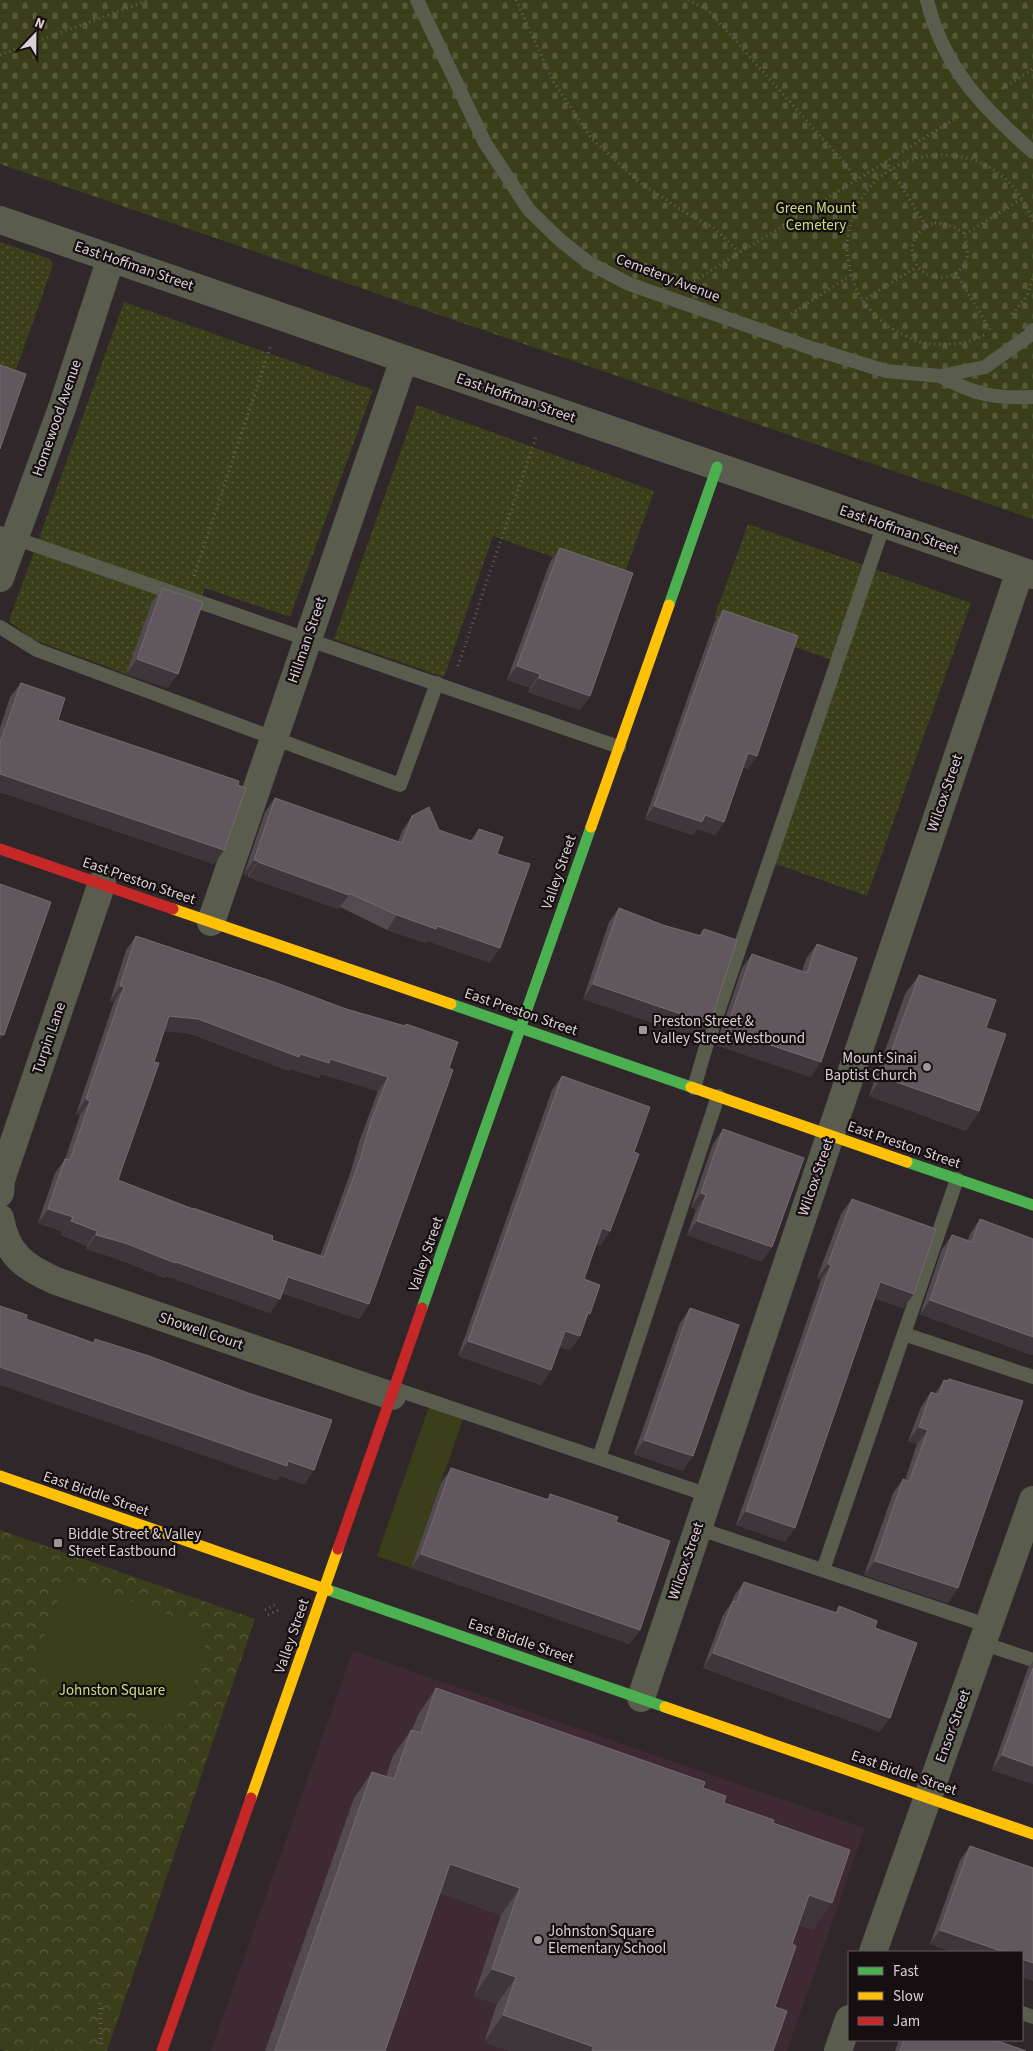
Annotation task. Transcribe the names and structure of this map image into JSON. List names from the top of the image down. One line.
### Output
{"streets":{"main road":["Valley Street","East Preston Street","East Biddle Street"],"street":["East Hoffman Street","Homewood Avenue","Hillman Street","Wilcox Street","Turpin Lane","Showell Court","Ensor Street"],"lane":["Cemetery Avenue"]},"crossings":[["East Hoffman Street","Homewood Avenue"],["East Hoffman Street","Hillman Street"],["East Hoffman Street","Wilcox Street"],["East Hoffman Street","Valley Street"],["Hillman Street","East Preston Street"],["Wilcox Street","East Preston Street"],["Wilcox Street","East Biddle Street"],["Valley Street","East Preston Street"],["Valley Street","Showell Court"],["Valley Street","East Biddle Street"],["East Preston Street","Turpin Lane"],["East Biddle Street","Ensor Street"]],"parks":["Green Mount Cemetery","Johnston Square"],"places":{"transit":["Preston Street & Valley Street Westbound","Biddle Street & Valley Street Eastbound"],"other":["Mount Sinai Baptist Church","Johnston Square Elementary School"]},"legend":["Fast","Slow","Jam"],"north":"top"}
